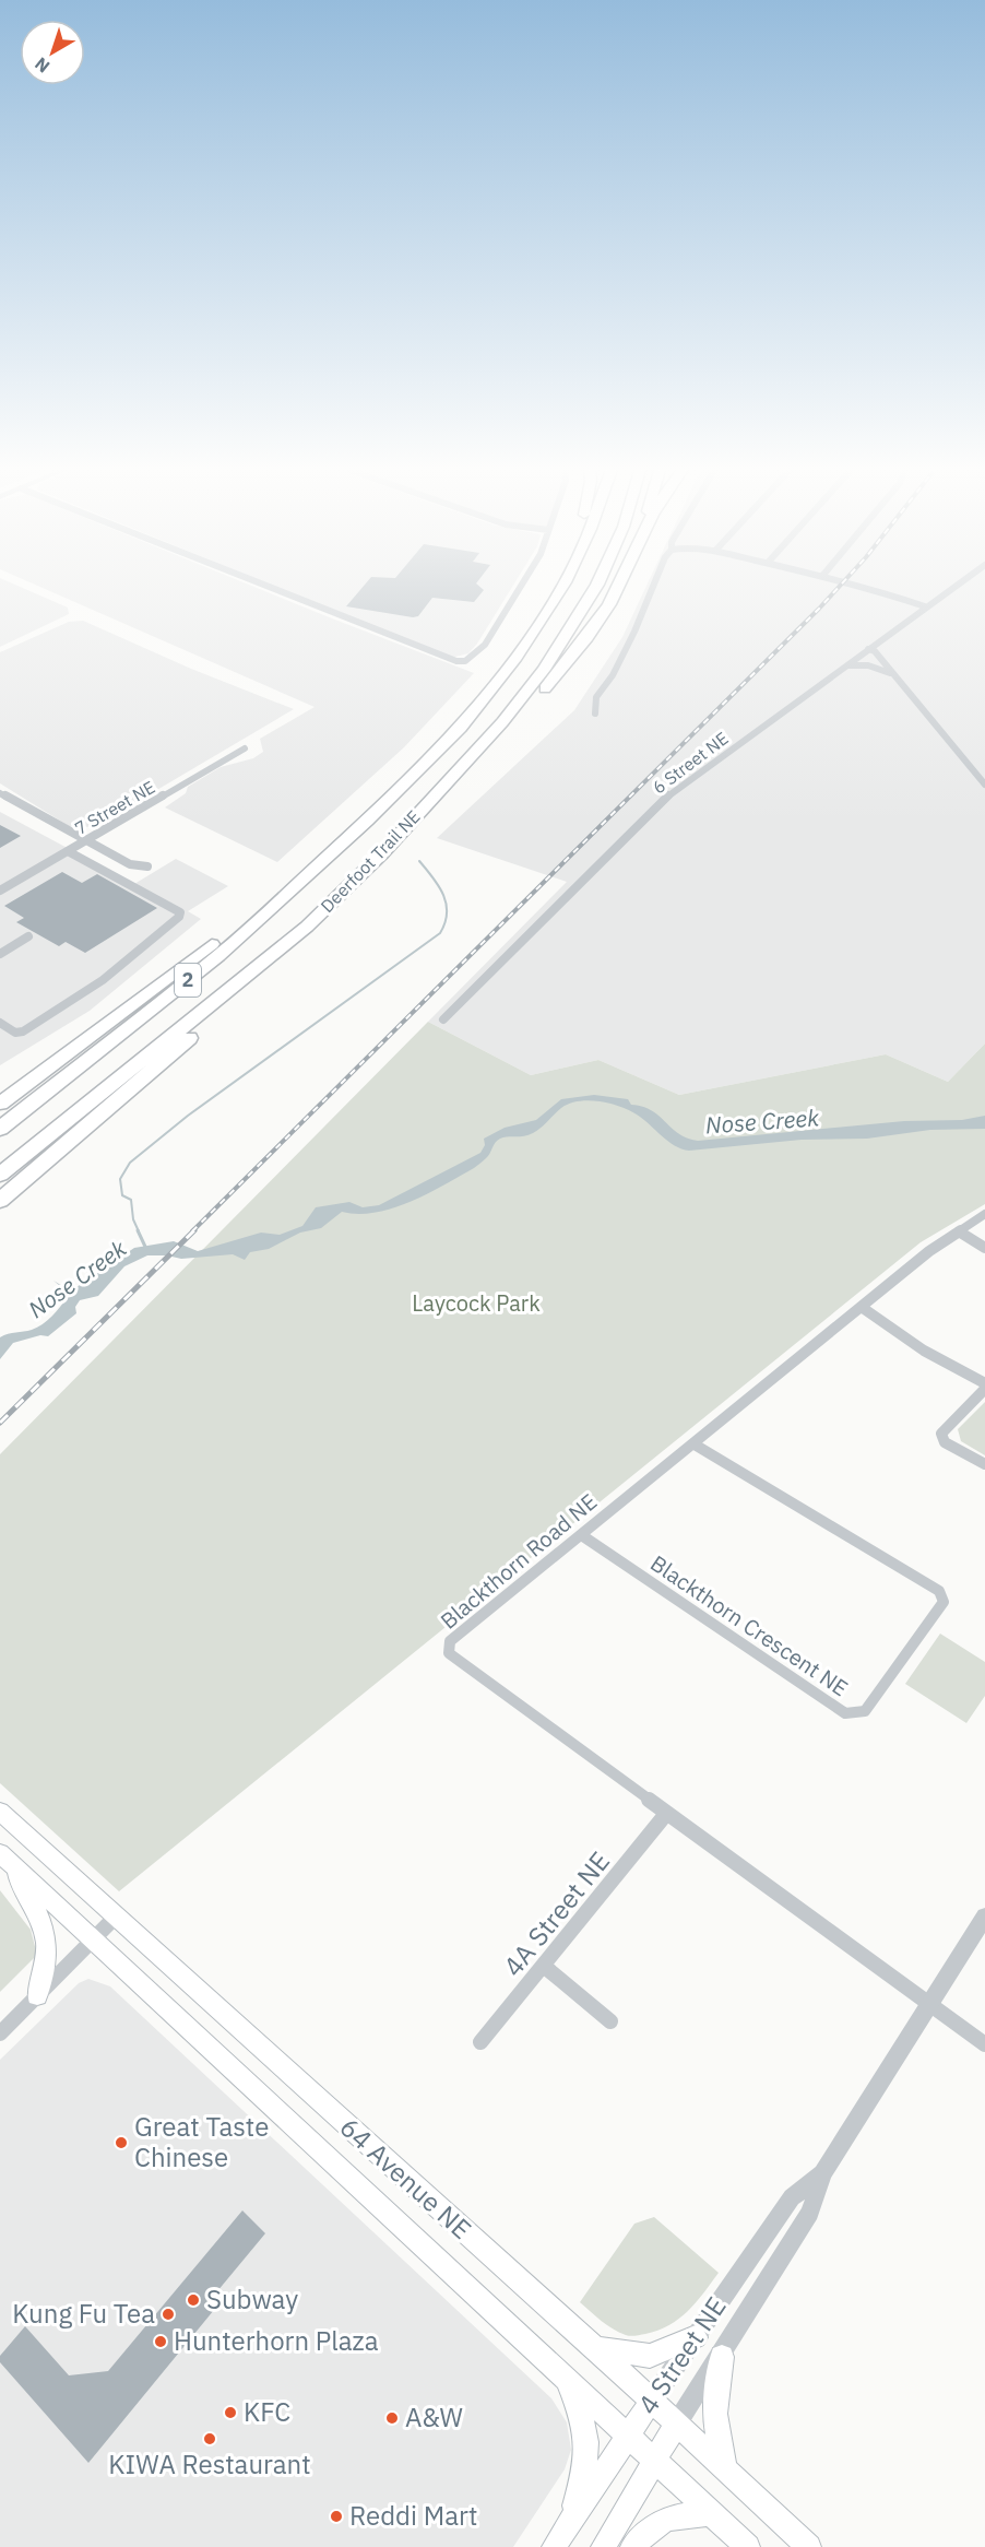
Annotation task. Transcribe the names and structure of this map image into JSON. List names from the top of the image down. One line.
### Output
{"streets":{"highway":["Deerfoot Trail NE","2"],"main road":["64 Avenue NE","4 Street NE"],"street":["6 Street NE","7 Street NE","Blackthorn Road NE","Blackthorn Crescent NE","4A Street NE"]},"crossings":[["Blackthorn Road NE","Blackthorn Crescent NE"],["Blackthorn Road NE","4A Street NE"],["Blackthorn Road NE","4 Street NE"],["64 Avenue NE","4 Street NE"]],"water":["Nose Creek"],"parks":["Laycock Park"],"places":["Great Taste Chinese","Subway","Kung Fu Tea","Hunterhorn Plaza","KFC","A&W","KIWA Restaurant","Reddi Mart"],"north":"bottom left"}
